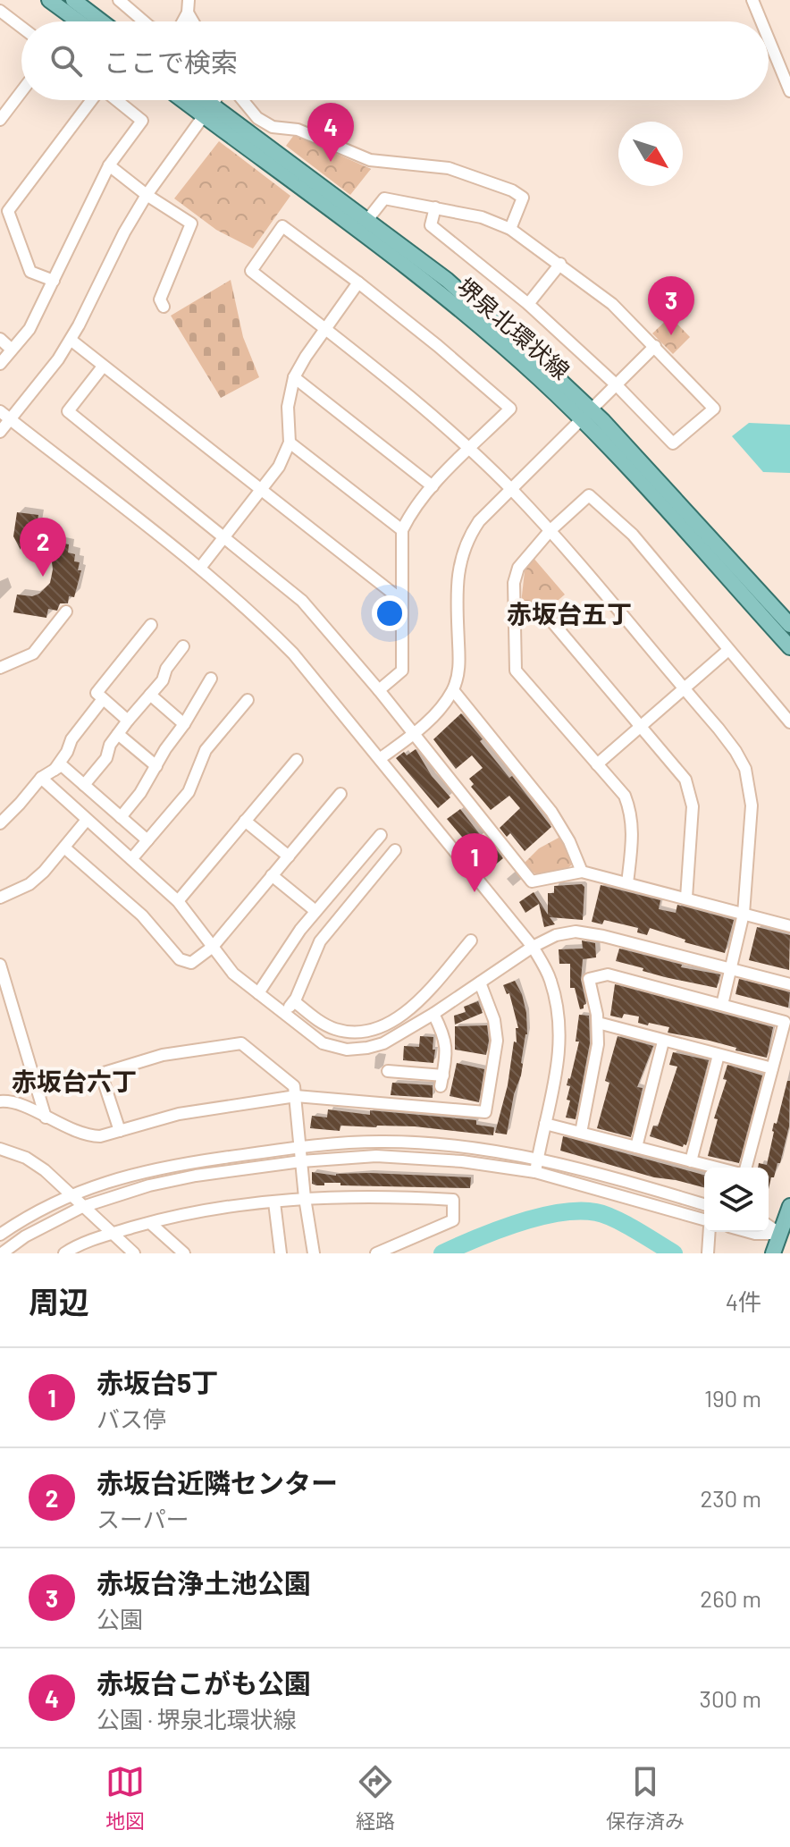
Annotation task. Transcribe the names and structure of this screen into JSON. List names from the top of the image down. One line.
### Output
{"streets":{"main road":["堺泉北環状線"]},"districts":["赤坂台五丁","赤坂台六丁"],"north":"bottom right","page":{"search":"ここで検索","pins":["4","3","2","1"],"heading":["周辺","4件"],"list":[{"mark":"1","name":"赤坂台5丁","note":"バス停","value":"190 m"},{"mark":"2","name":"赤坂台近隣センター","note":"スーパー","value":"230 m"},{"mark":"3","name":"赤坂台浄土池公園","note":"公園","value":"260 m"},{"mark":"4","name":"赤坂台こがも公園","note":"公園 · 堺泉北環状線","value":"300 m"}],"nav":["地図","経路","保存済み"]}}
